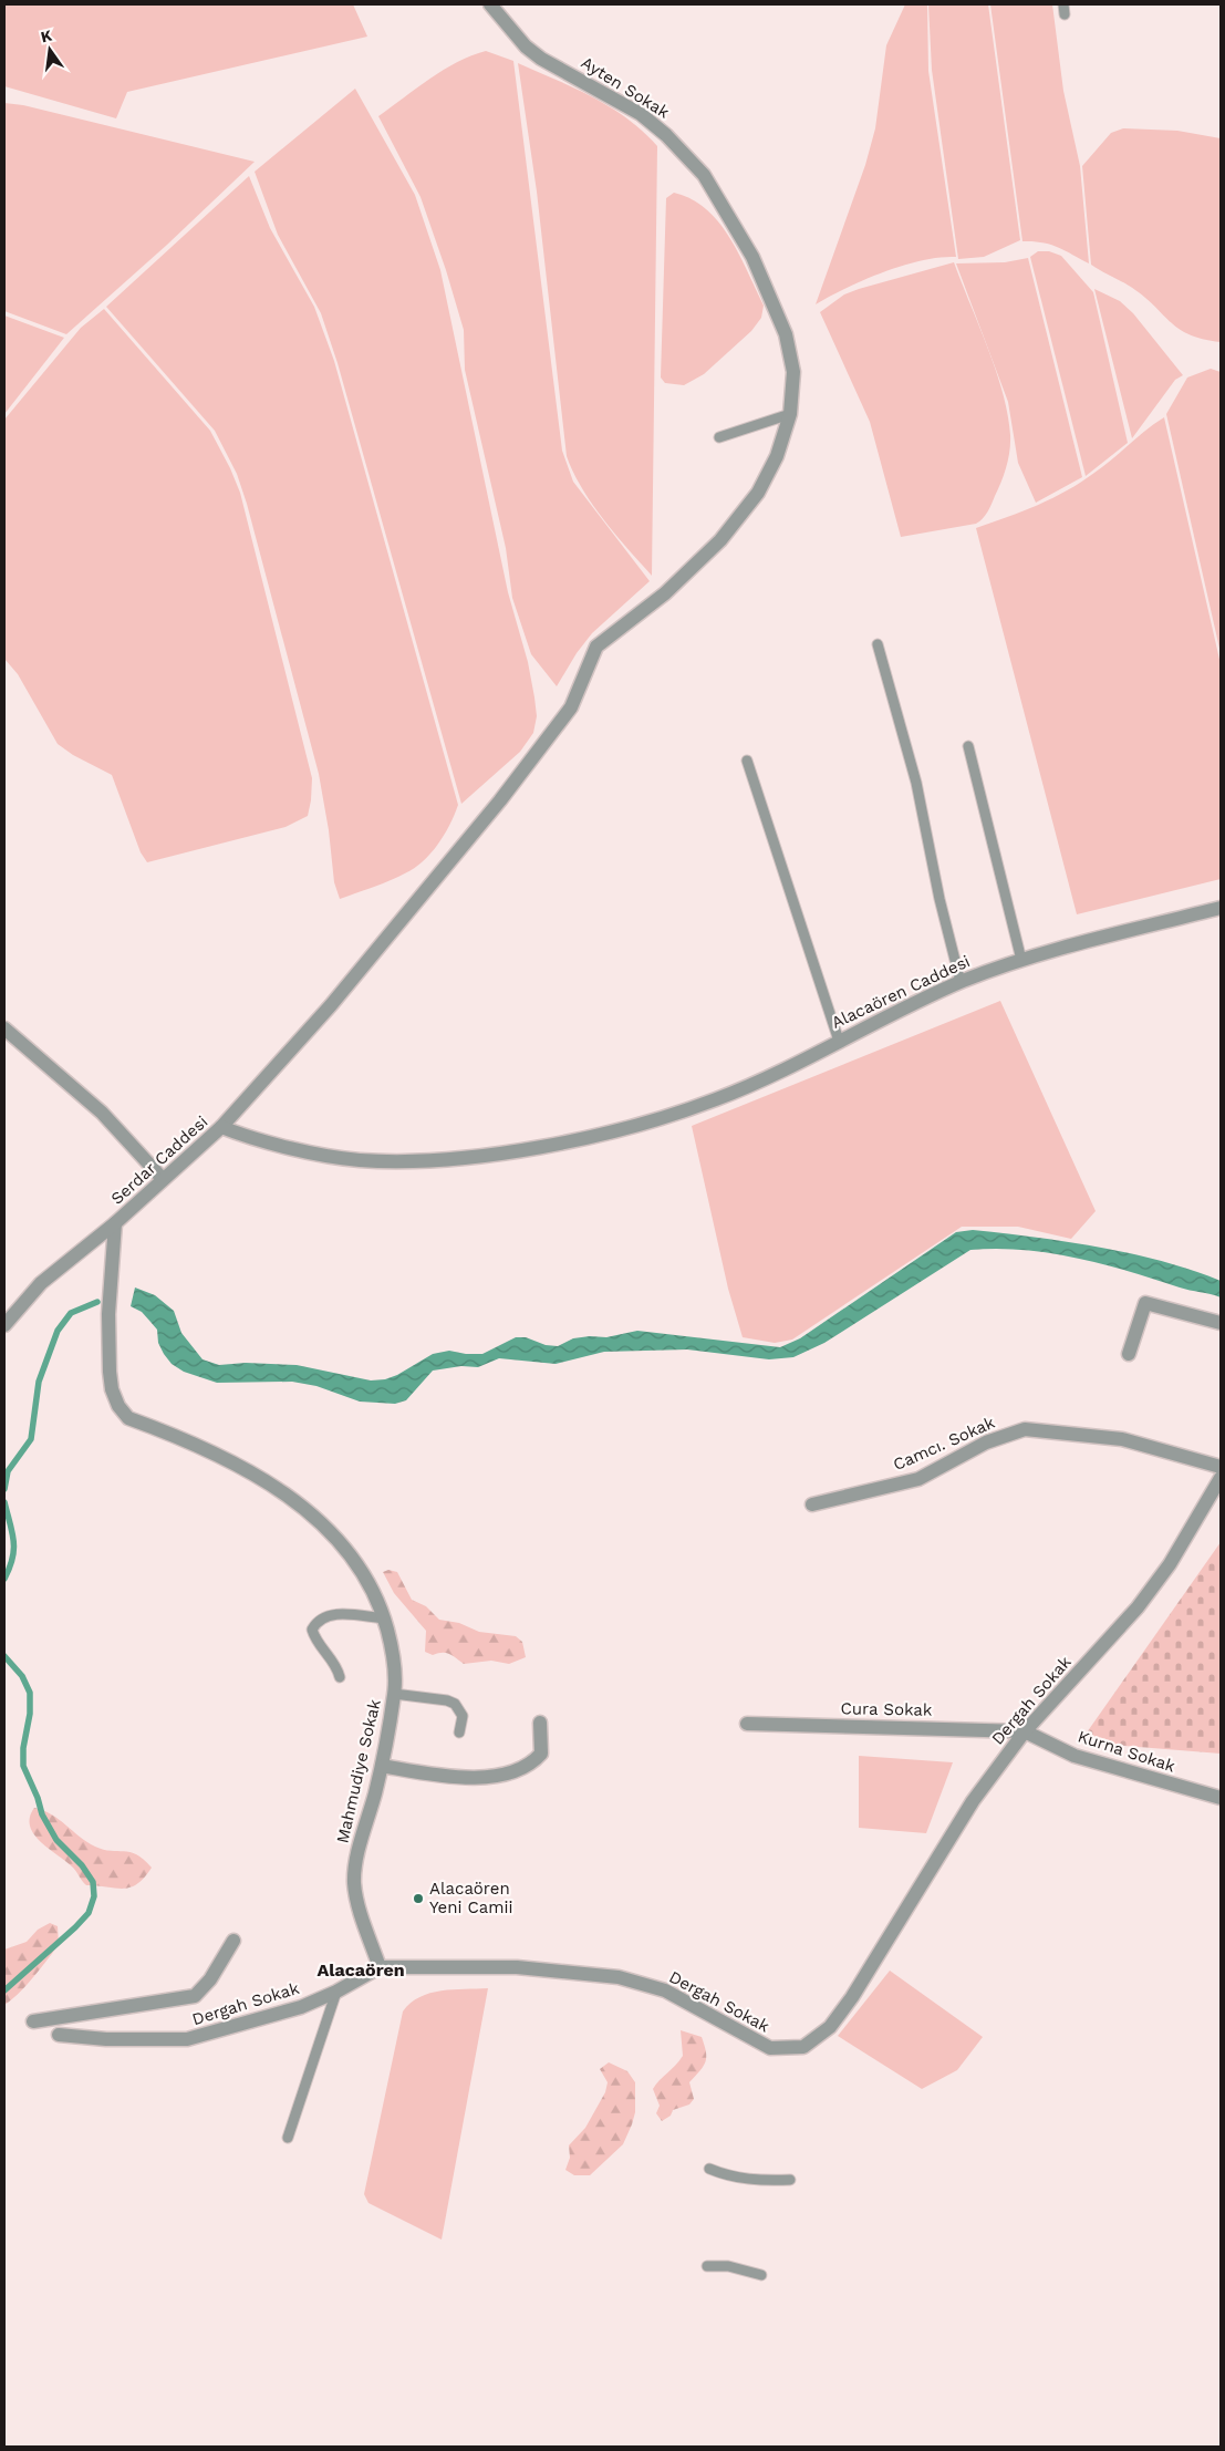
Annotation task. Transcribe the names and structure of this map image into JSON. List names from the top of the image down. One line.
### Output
{"streets":{"street":["Ayten Sokak","Alacaören Caddesi","Serdar Caddesi","Camcı. Sokak","Dergah Sokak","Cura Sokak","Kurna Sokak","Mahmudiye Sokak"]},"crossings":[["Ayten Sokak","Serdar Caddesi"],["Alacaören Caddesi","Serdar Caddesi"],["Serdar Caddesi","Mahmudiye Sokak"],["Dergah Sokak","Cura Sokak"],["Dergah Sokak","Kurna Sokak"],["Dergah Sokak","Mahmudiye Sokak"],["Cura Sokak","Kurna Sokak"]],"districts":["Alacaören"],"places":["Alacaören Yeni Camii"],"north":"top"}
